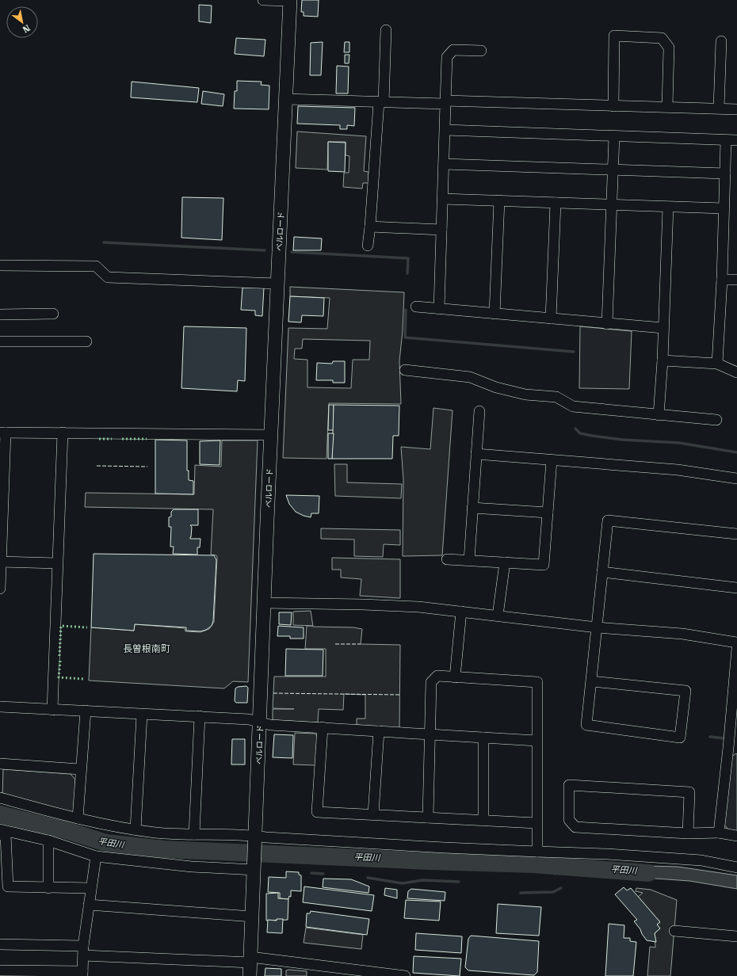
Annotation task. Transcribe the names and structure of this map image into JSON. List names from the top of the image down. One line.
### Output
{"streets":{"main road":["ベルロード"]},"districts":["長曽根南町"],"water":["平田川"],"north":"bottom right"}
